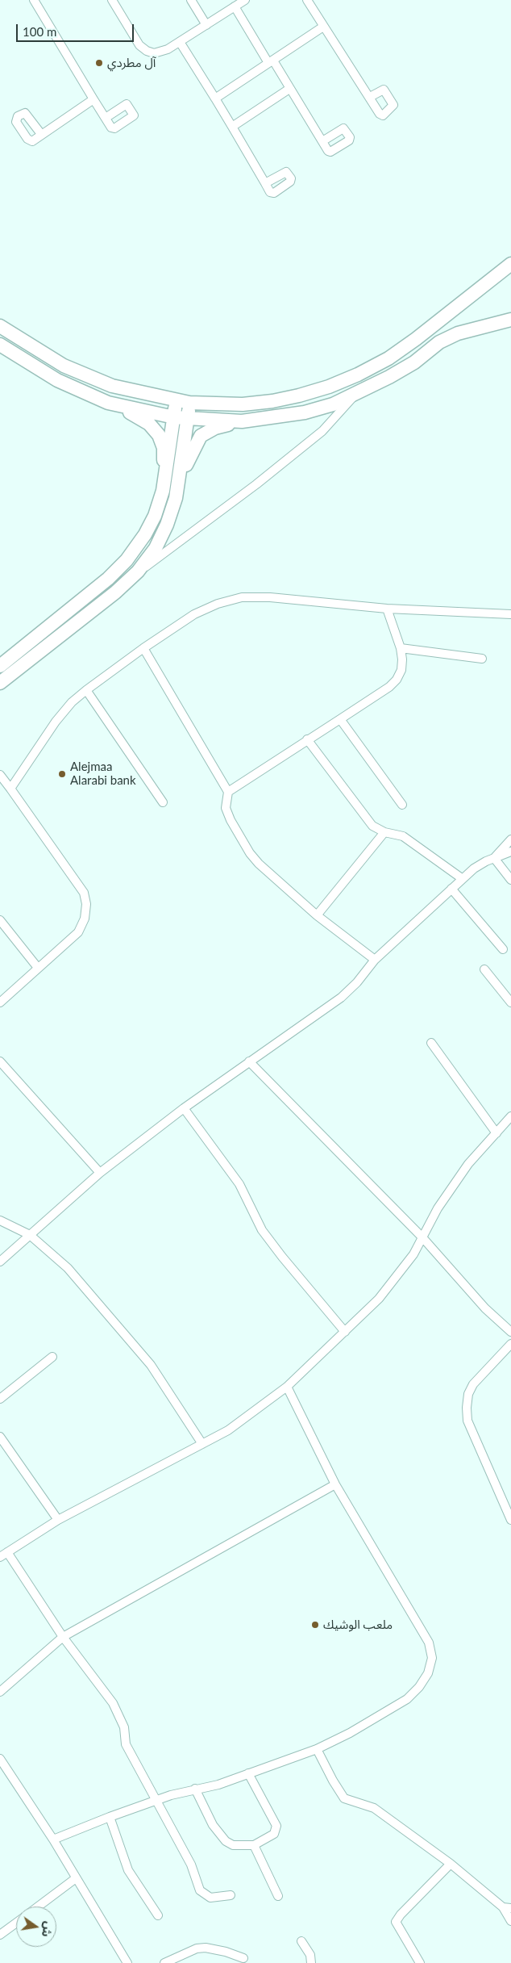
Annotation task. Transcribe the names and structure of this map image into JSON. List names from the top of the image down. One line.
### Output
{"places":["آل مطردي","Alejmaa Alarabi bank","ملعب الوشيك"],"scale_bar":"100 m","north":"right"}
